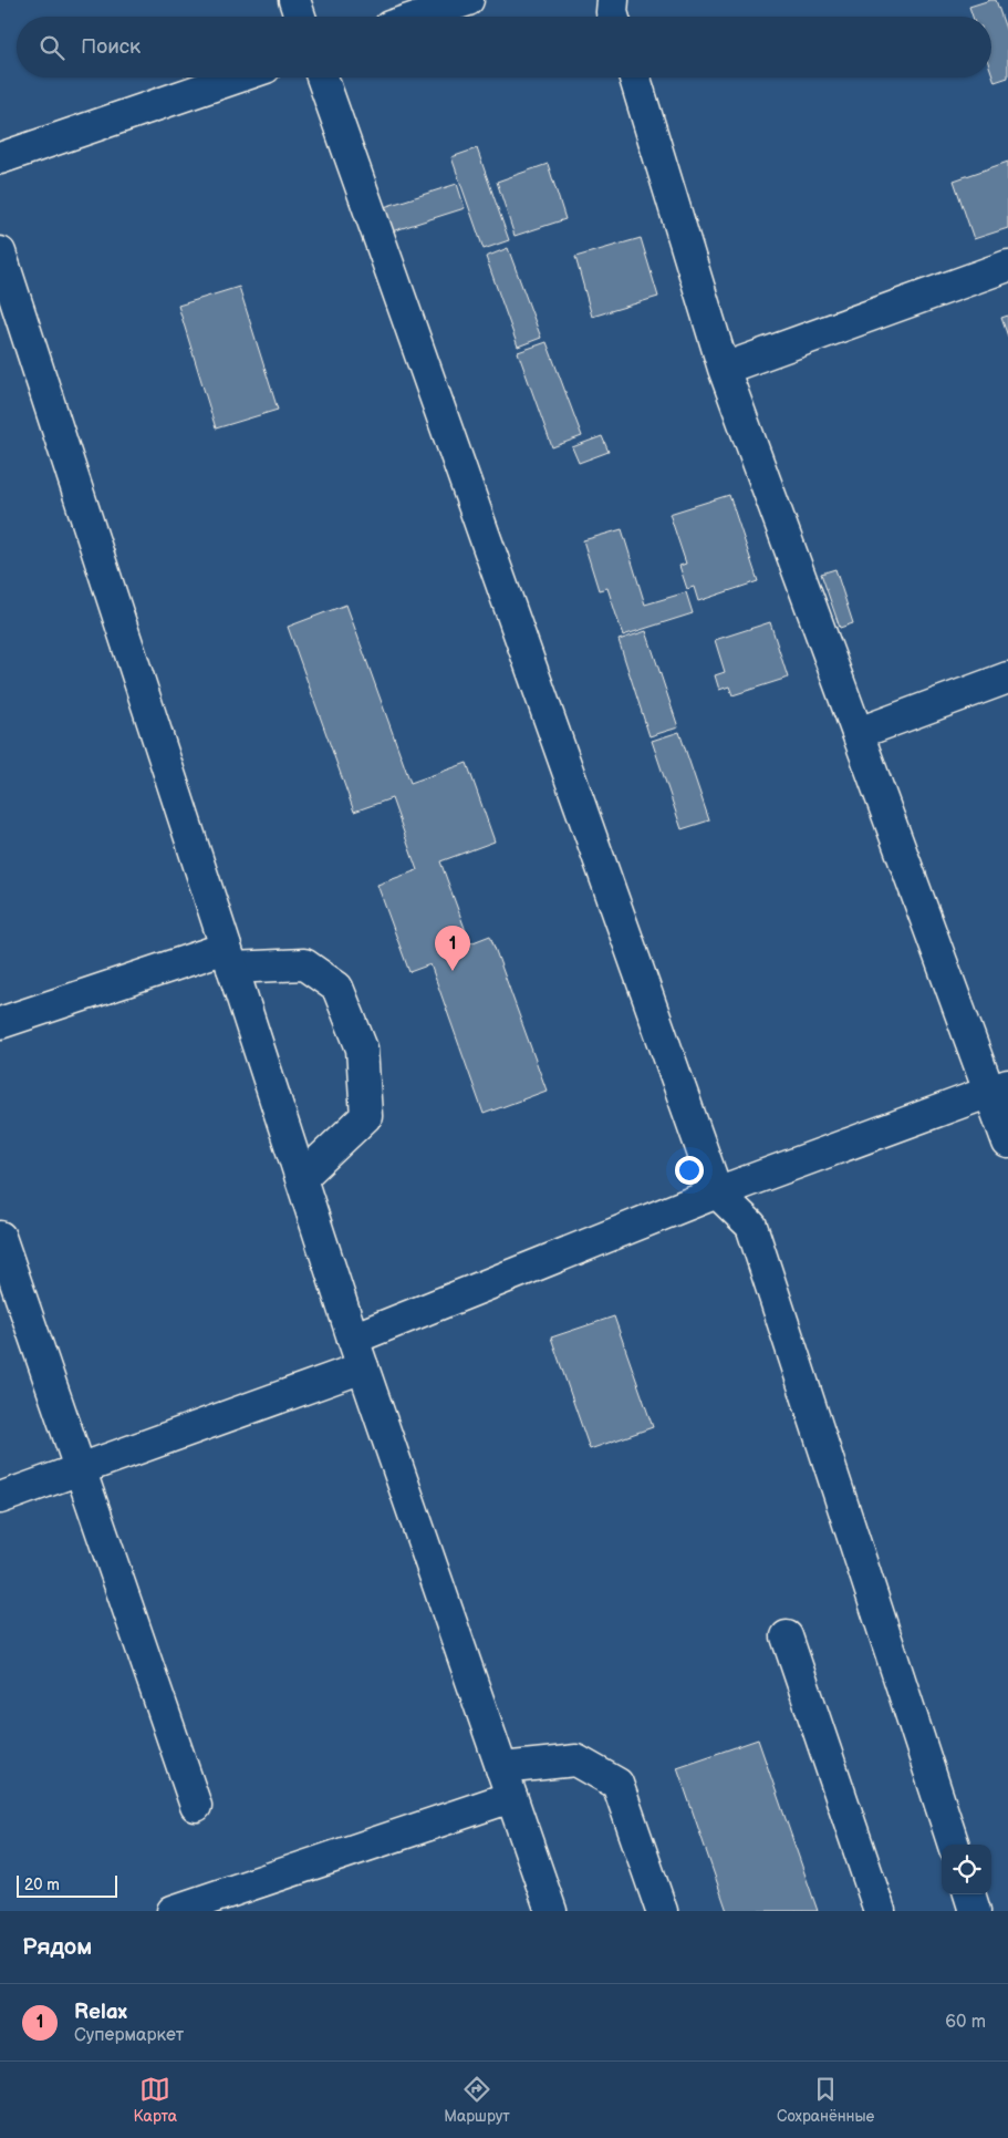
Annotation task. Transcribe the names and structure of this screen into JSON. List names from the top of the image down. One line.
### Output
{"scale_bar":"20 m","page":{"search":"Поиск","pins":"1","scale":"20 m","heading":"Рядом","list":[{"mark":"1","name":"Relax","note":"Супермаркет","value":"60 m"}],"nav":["Карта","Маршрут","Сохранённые"]}}
